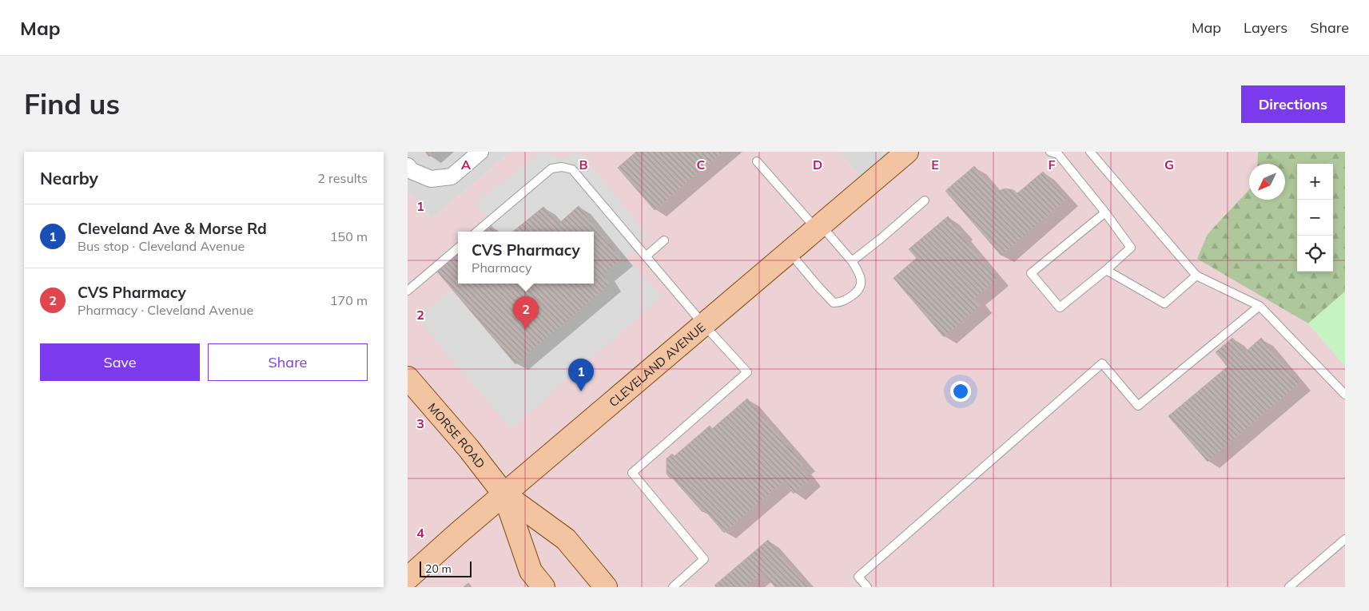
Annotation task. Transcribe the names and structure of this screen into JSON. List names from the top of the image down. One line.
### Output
{"streets":{"main road":["CLEVELAND AVENUE","MORSE ROAD"]},"crossings":[["CLEVELAND AVENUE","MORSE ROAD"]],"scale_bar":"20 m","north":"bottom left","page":{"header":"Map","nav":["Map","Layers","Share"],"buttons":["Directions",["Save","Share"]],"title":"Find us","heading":["Nearby","2 results"],"map_buttons":["+","−"],"list":[{"mark":"1","name":"Cleveland Ave & Morse Rd","note":"Bus stop · Cleveland Avenue","value":"150 m"},{"mark":"2","name":"CVS Pharmacy","note":"Pharmacy · Cleveland Avenue","value":"170 m"}],"popup":["CVS Pharmacy","Pharmacy"],"pins":["2","1"],"scale":"20 m"},"grid":{"columns":["A","B","C","D","E","F","G"],"rows":["1","2","3","4"]}}
